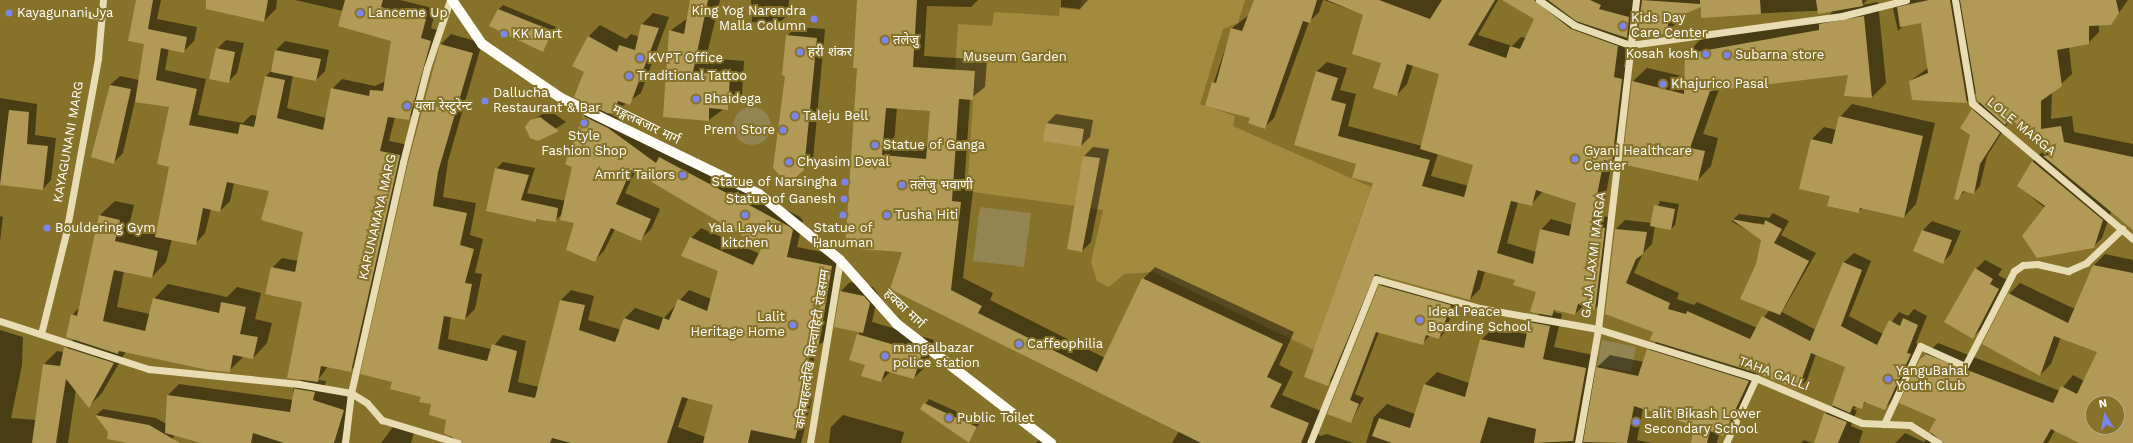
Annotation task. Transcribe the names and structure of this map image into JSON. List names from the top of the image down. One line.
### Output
{"streets":{"main road":["मङ्गलबजार मार्ग","हक्का मार्ग"],"street":["LOLE MARGA","KAYAGUNANI MARG","KARUNAMAYA MARG","GAJA LAXMI MARGA","कनिबाहलदेखि सिन्चाहिटी रोडसम्म","TAHA GALLI"]},"crossings":[["मङ्गलबजार मार्ग","KARUNAMAYA MARG"],["मङ्गलबजार मार्ग","हक्का मार्ग"],["मङ्गलबजार मार्ग","कनिबाहलदेखि सिन्चाहिटी रोडसम्म"],["GAJA LAXMI MARGA","TAHA GALLI"],["हक्का मार्ग","कनिबाहलदेखि सिन्चाहिटी रोडसम्म"]],"parks":["Museum Garden"],"places":["Kayagunani Jya","Lanceme Up","King Yog Narendra Malla Column","Kids Day Care Center","KK Mart","तलेजु","हरी शंकर","Kosah kosh","Subarna store","KVPT Office","Traditional Tattoo","Khajurico Pasal","Bhaidega","Dallucha Restaurant & Bar","यला रेस्टुरेन्ट","Taleju Bell","Style Fashion Shop","Prem Store","Statue of Ganga","Gyani Healthcare Center","Chyasim Deval","Amrit Tailors","Statue of Narsingha","तलेजु भवाणी","Statue of Ganesh","Yala Layeku kitchen","Statue of Hanuman","Tusha Hiti","Bouldering Gym","Ideal Peace Boarding School","Lalit Heritage Home","Caffeophilia","mangalbazar police station","YanguBahal Youth Club","Public Toilet","Lalit Bikash Lower Secondary School"],"north":"top"}
